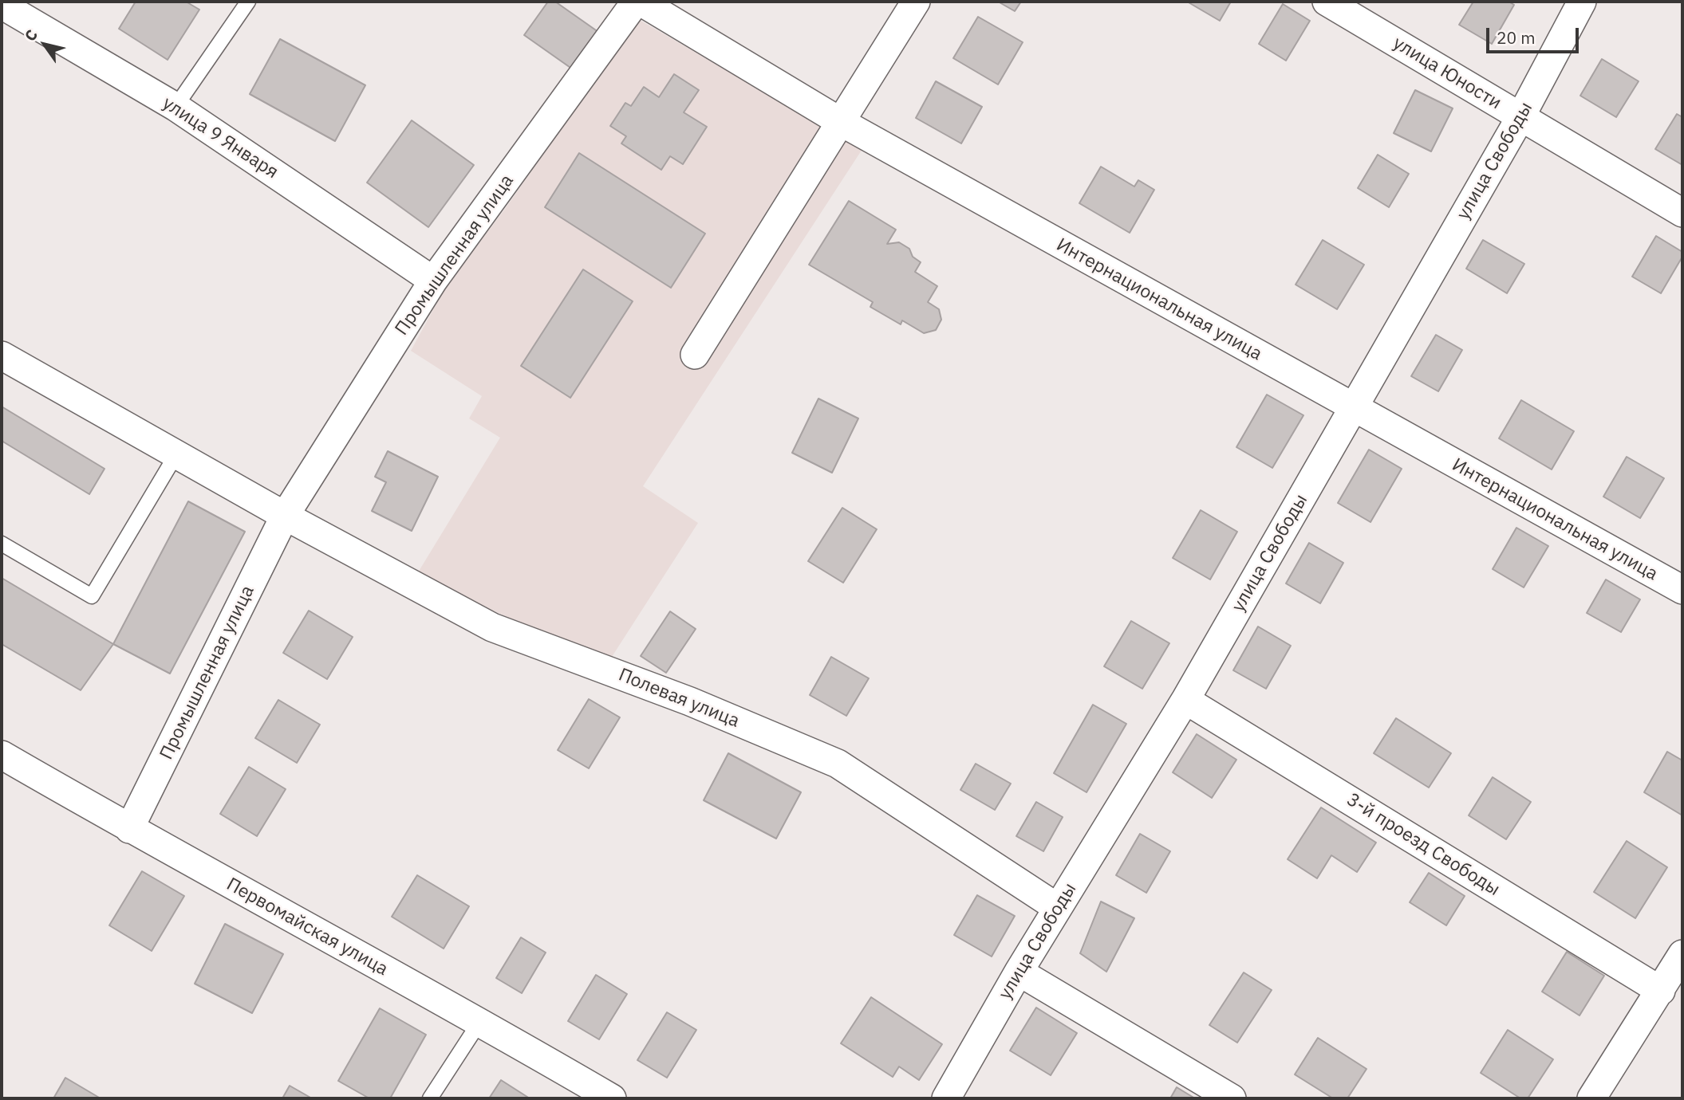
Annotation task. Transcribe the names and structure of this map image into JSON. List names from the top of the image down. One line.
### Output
{"streets":{"street":["улица Юности","улица 9 Января","улица Свободы","Промышленная улица","Интернациональная улица","Полевая улица","3-й проезд Свободы","Первомайская улица"]},"crossings":[["улица Юности","улица Свободы"],["улица 9 Января","Промышленная улица"],["улица Свободы","Интернациональная улица"],["улица Свободы","Полевая улица"],["улица Свободы","3-й проезд Свободы"],["Промышленная улица","Полевая улица"],["Промышленная улица","Первомайская улица"]],"scale_bar":"20 m","north":"top left"}
